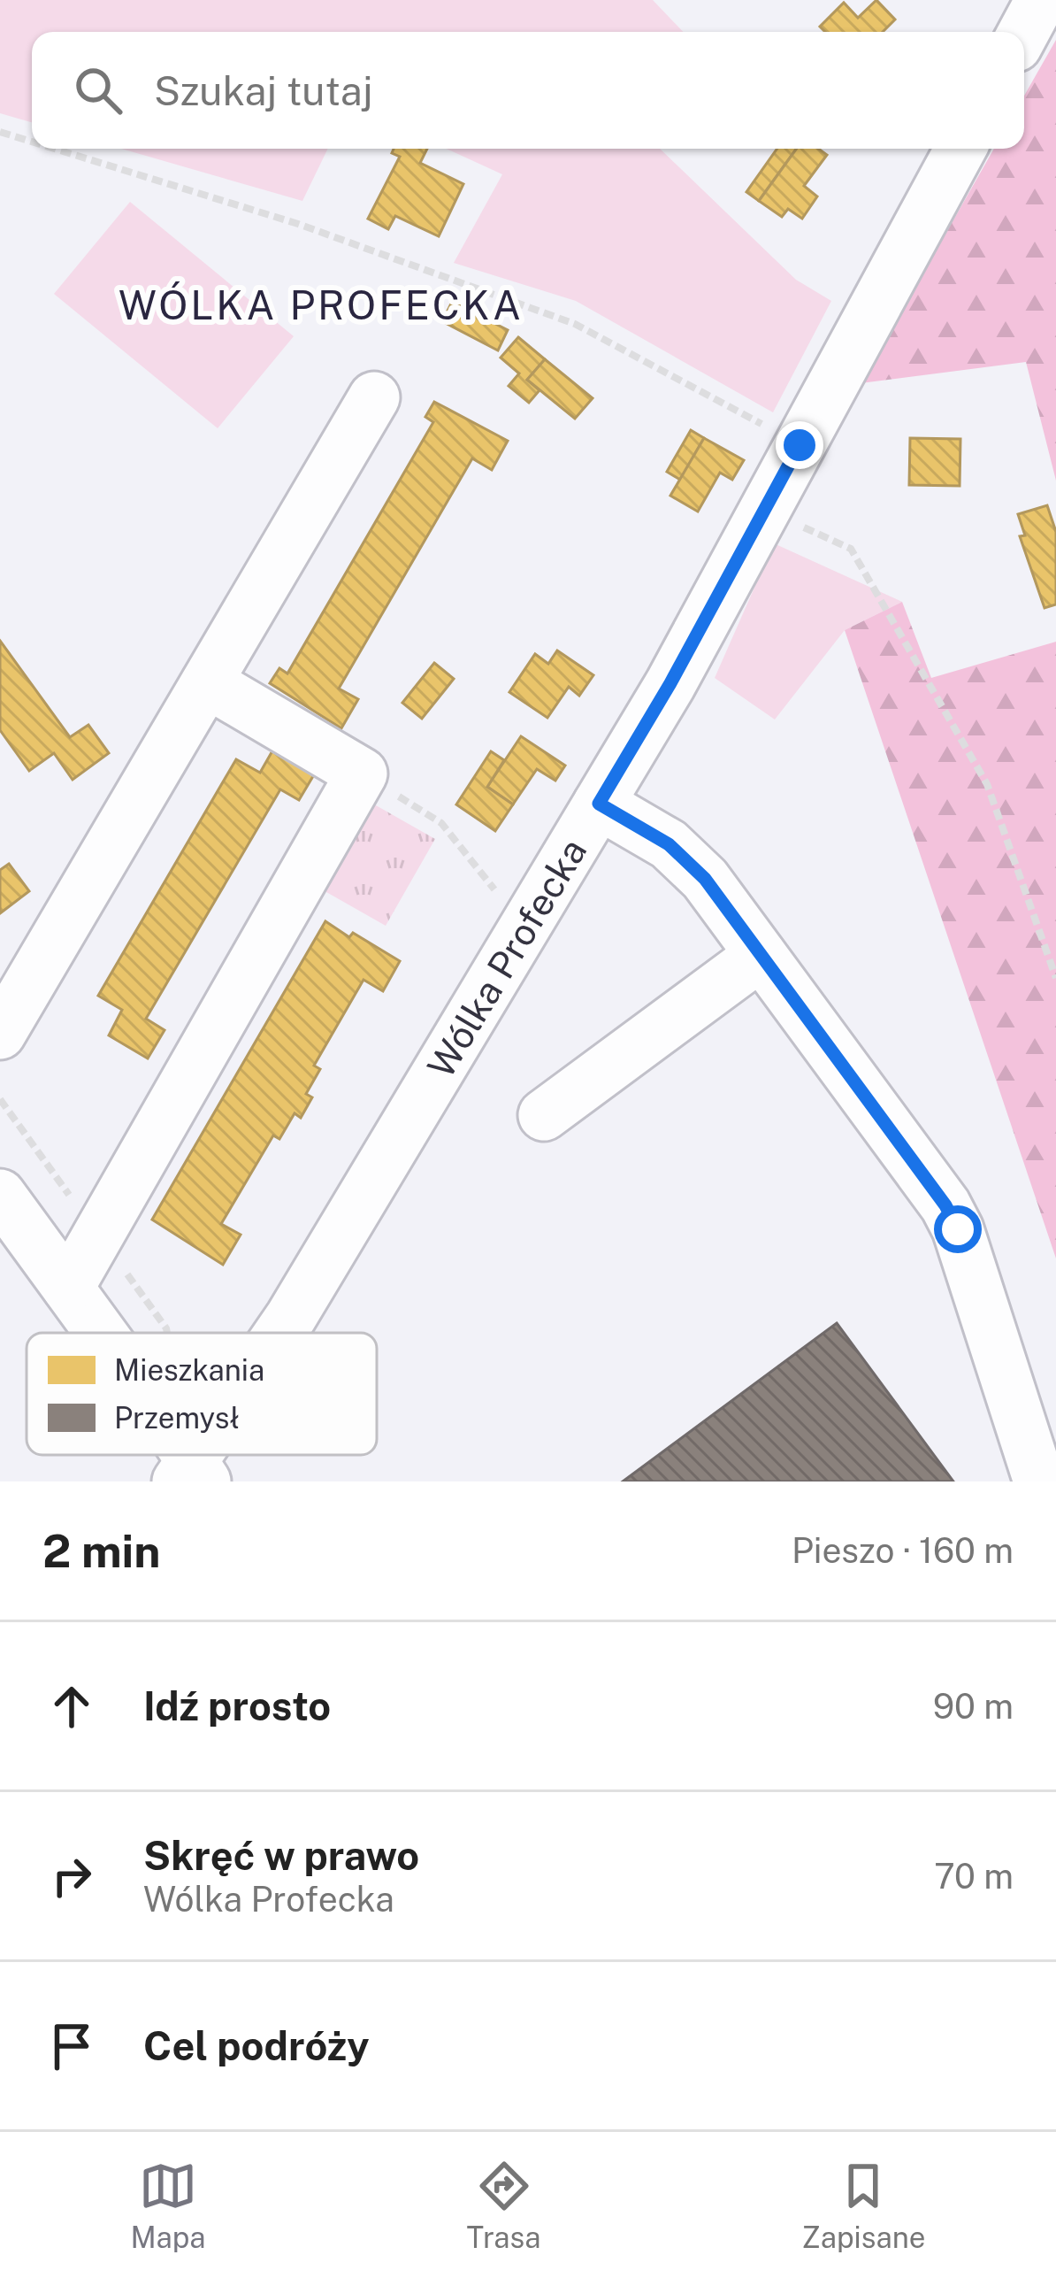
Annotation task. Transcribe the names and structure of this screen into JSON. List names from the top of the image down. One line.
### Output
{"streets":{"street":["Wólka Profecka"]},"districts":["WÓLKA PROFECKA"],"legend":["Mieszkania","Przemysł"],"page":{"search":"Szukaj tutaj","heading":["2 min","Pieszo · 160 m"],"list":[["Idź prosto","90 m"],["Skręć w prawo","Wólka Profecka","70 m"],"Cel podróży"],"nav":["Mapa","Trasa","Zapisane"]}}
